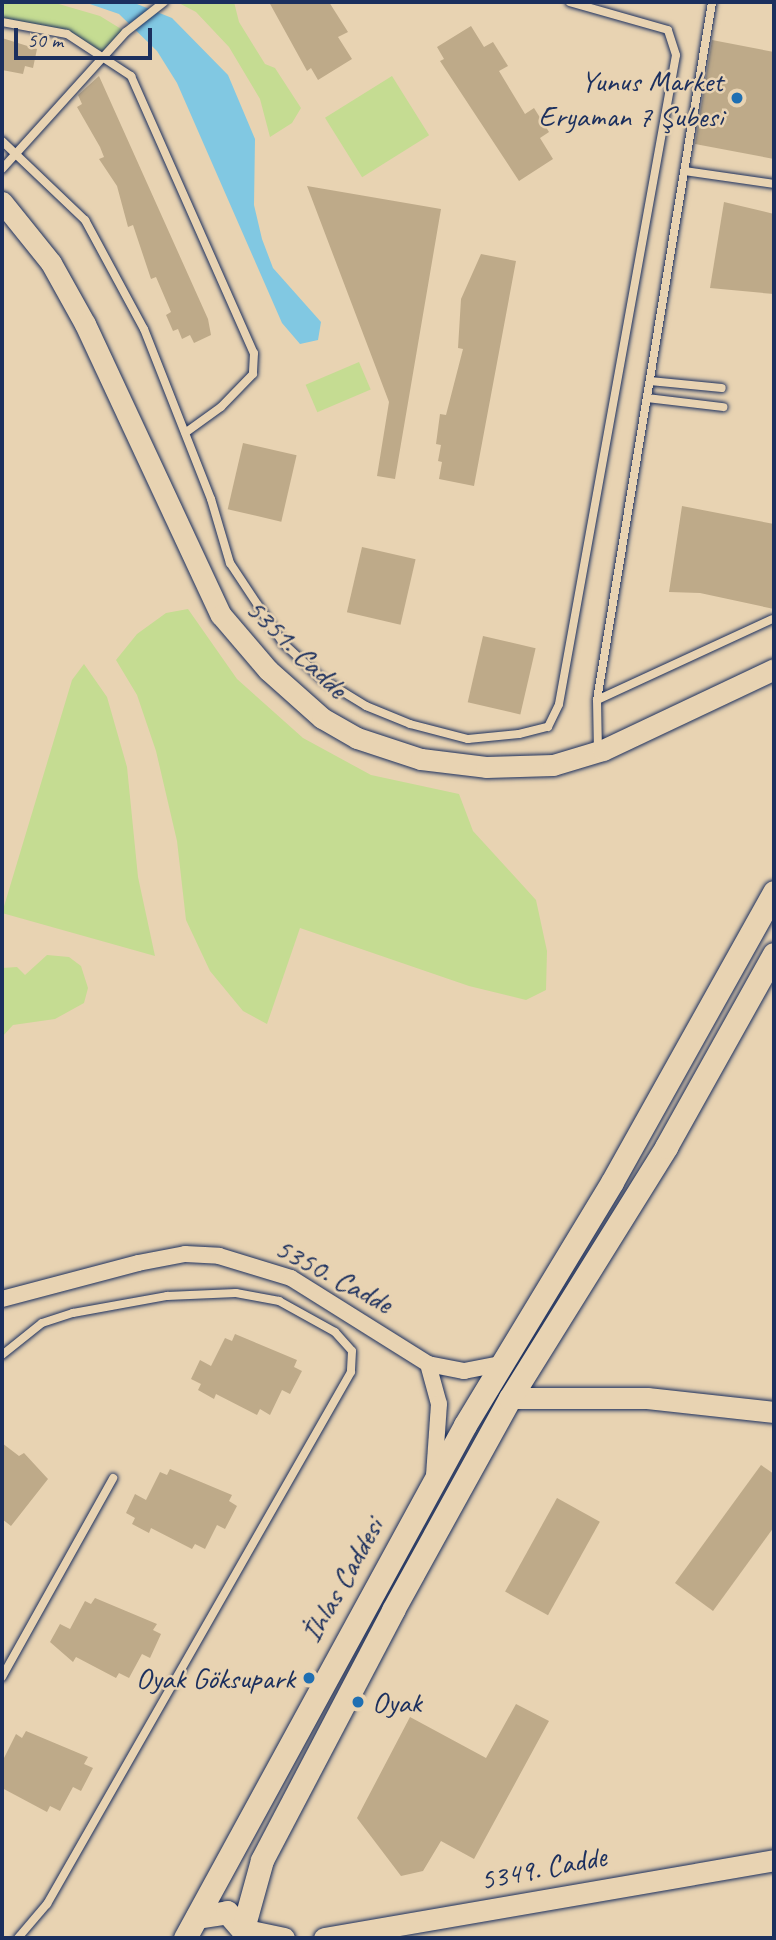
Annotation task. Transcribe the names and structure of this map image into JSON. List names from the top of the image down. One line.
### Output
{"streets":{"main road":["İhlas Caddesi"],"street":["5351. Cadde","5350. Cadde","5349. Cadde"]},"crossings":[["5350. Cadde","İhlas Caddesi"]],"places":["Yunus Market Eryaman 7 Şubesi","Oyak Göksupark","Oyak"],"scale_bar":"50 m"}
